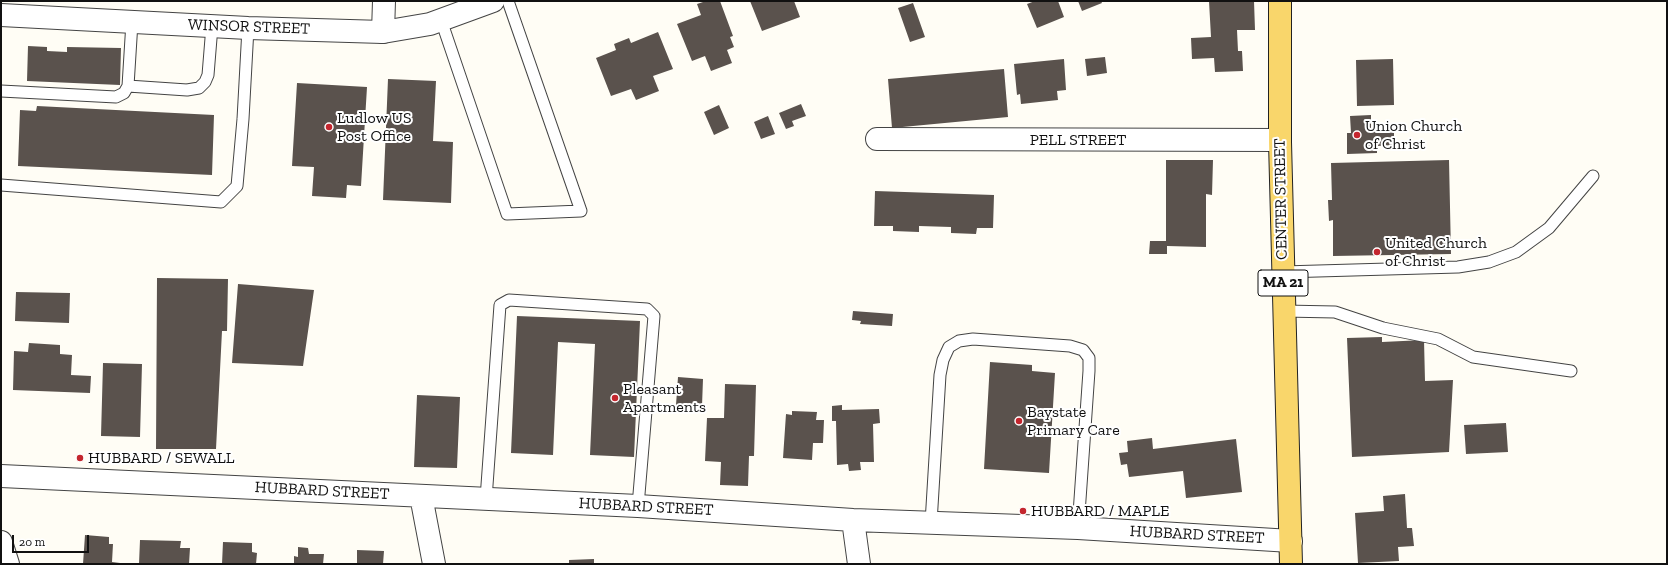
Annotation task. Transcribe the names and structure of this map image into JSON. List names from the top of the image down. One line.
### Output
{"streets":{"main road":["CENTER STREET","MA 21"],"street":["WINSOR STREET","PELL STREET","HUBBARD STREET"]},"crossings":[["PELL STREET","CENTER STREET"],["CENTER STREET","HUBBARD STREET"]],"places":["Ludlow US Post Office","Union Church of Christ","United Church of Christ","Pleasant Apartments","Baystate Primary Care","HUBBARD / SEWALL","HUBBARD / MAPLE"],"scale_bar":"20 m"}
